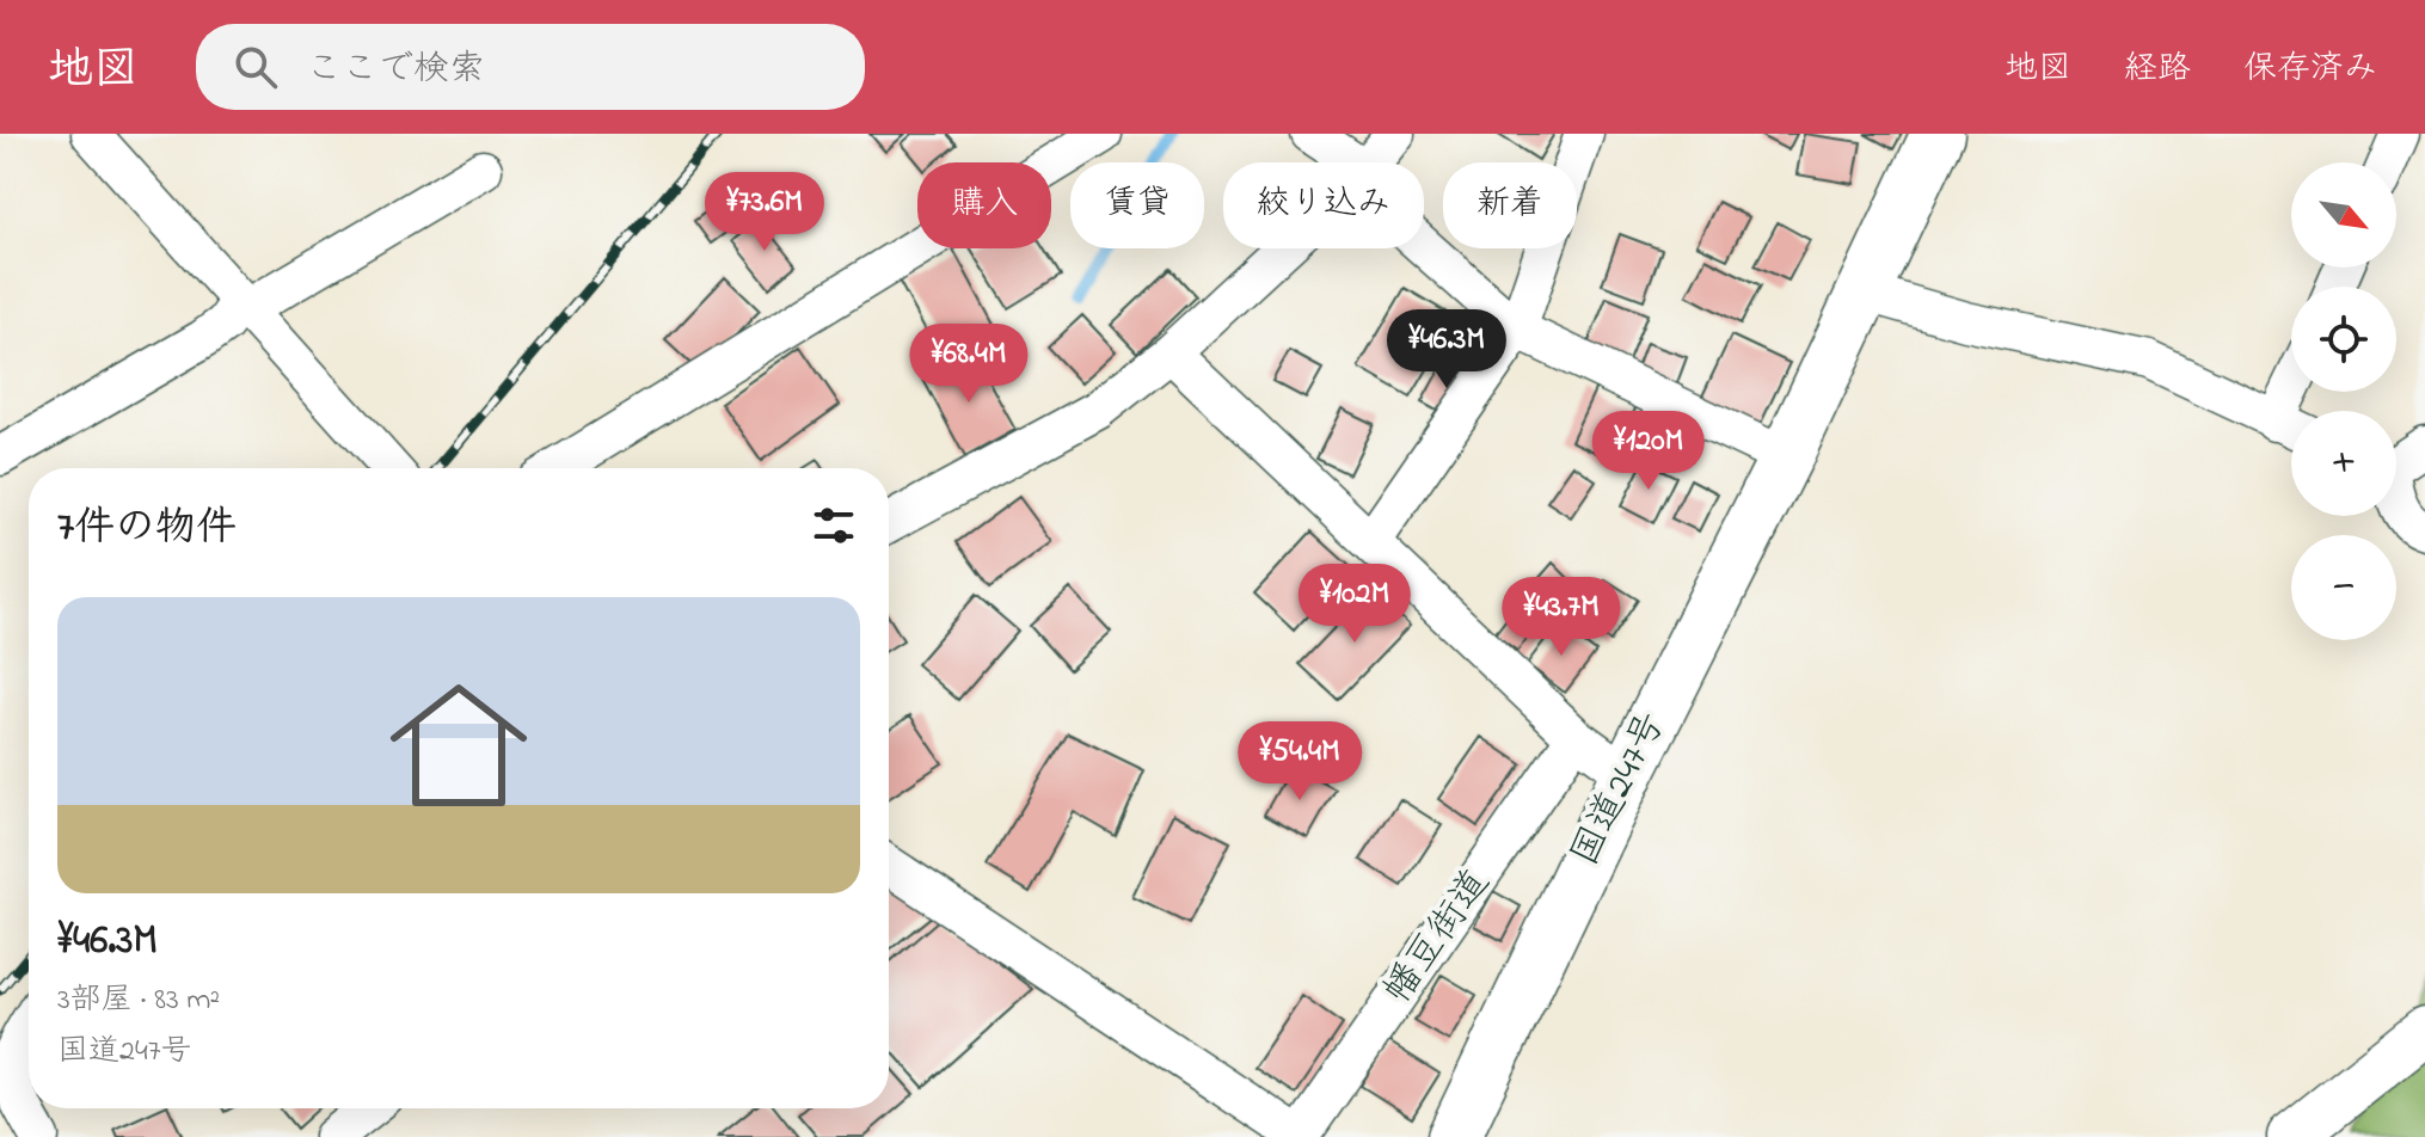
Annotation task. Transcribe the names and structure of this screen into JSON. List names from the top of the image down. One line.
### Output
{"streets":{"highway":["国道247号"],"street":["幡豆街道"]},"north":"bottom right","page":{"header":"地図","search":"ここで検索","nav":["地図","経路","保存済み"],"map_buttons":["+","−"],"chip":["購入","賃貸","絞り込み","新着"],"price":["¥73.6M","¥46.3M","¥68.4M","¥120M","¥102M","¥43.7M","¥54.4M"],"heading":"7件の物件","list":[{"name":"¥46.3M","note":"3部屋 · 83 m² · 国道247号"}]}}
